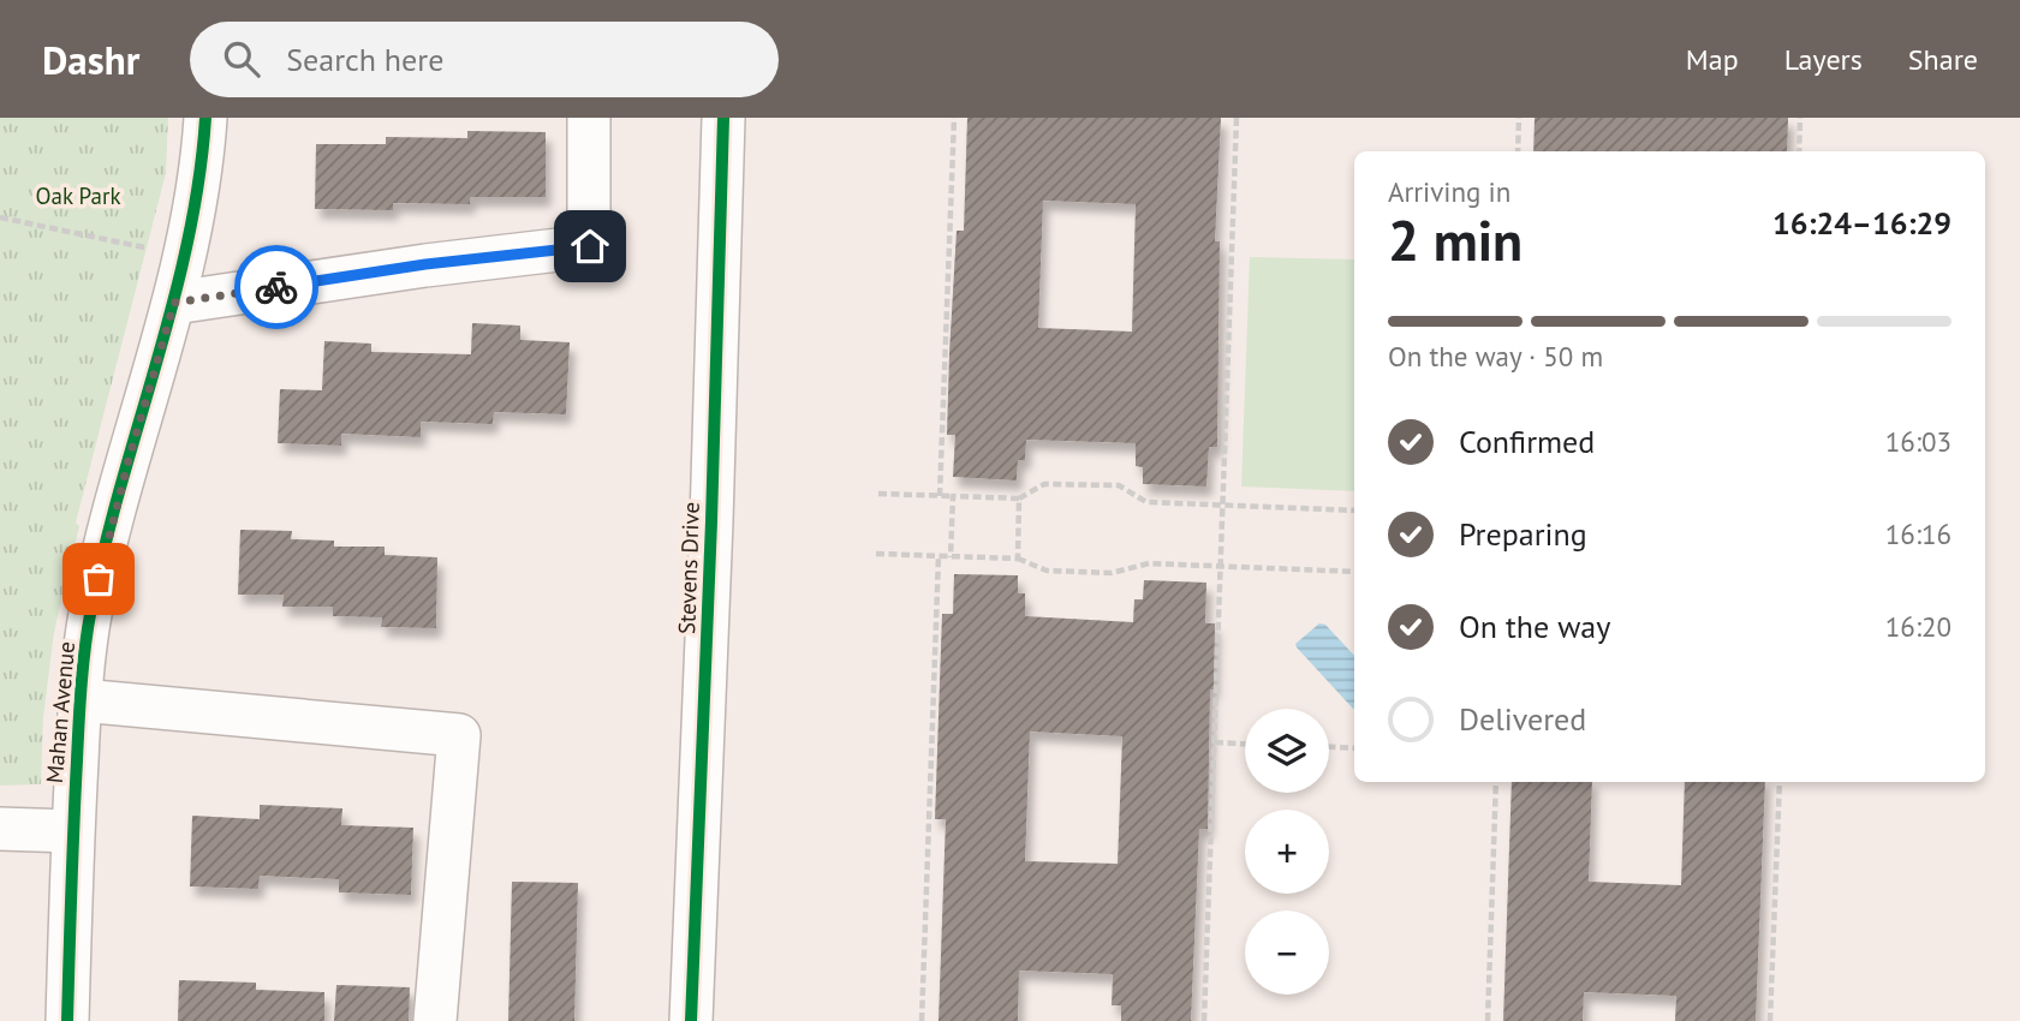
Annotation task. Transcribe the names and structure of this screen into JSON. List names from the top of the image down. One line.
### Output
{"streets":{"street":["Stevens Drive","Mahan Avenue"]},"parks":["Oak Park"],"page":{"header":"Dashr","search":"Search here","nav":["Map","Layers","Share"],"heading":["2 min","Arriving in","16:24–16:29"],"bar":"On the way · 50 m","list":[["Confirmed","16:03"],["Preparing","16:16"],["On the way","16:20"],"Delivered"],"map_buttons":["+","−"]}}
